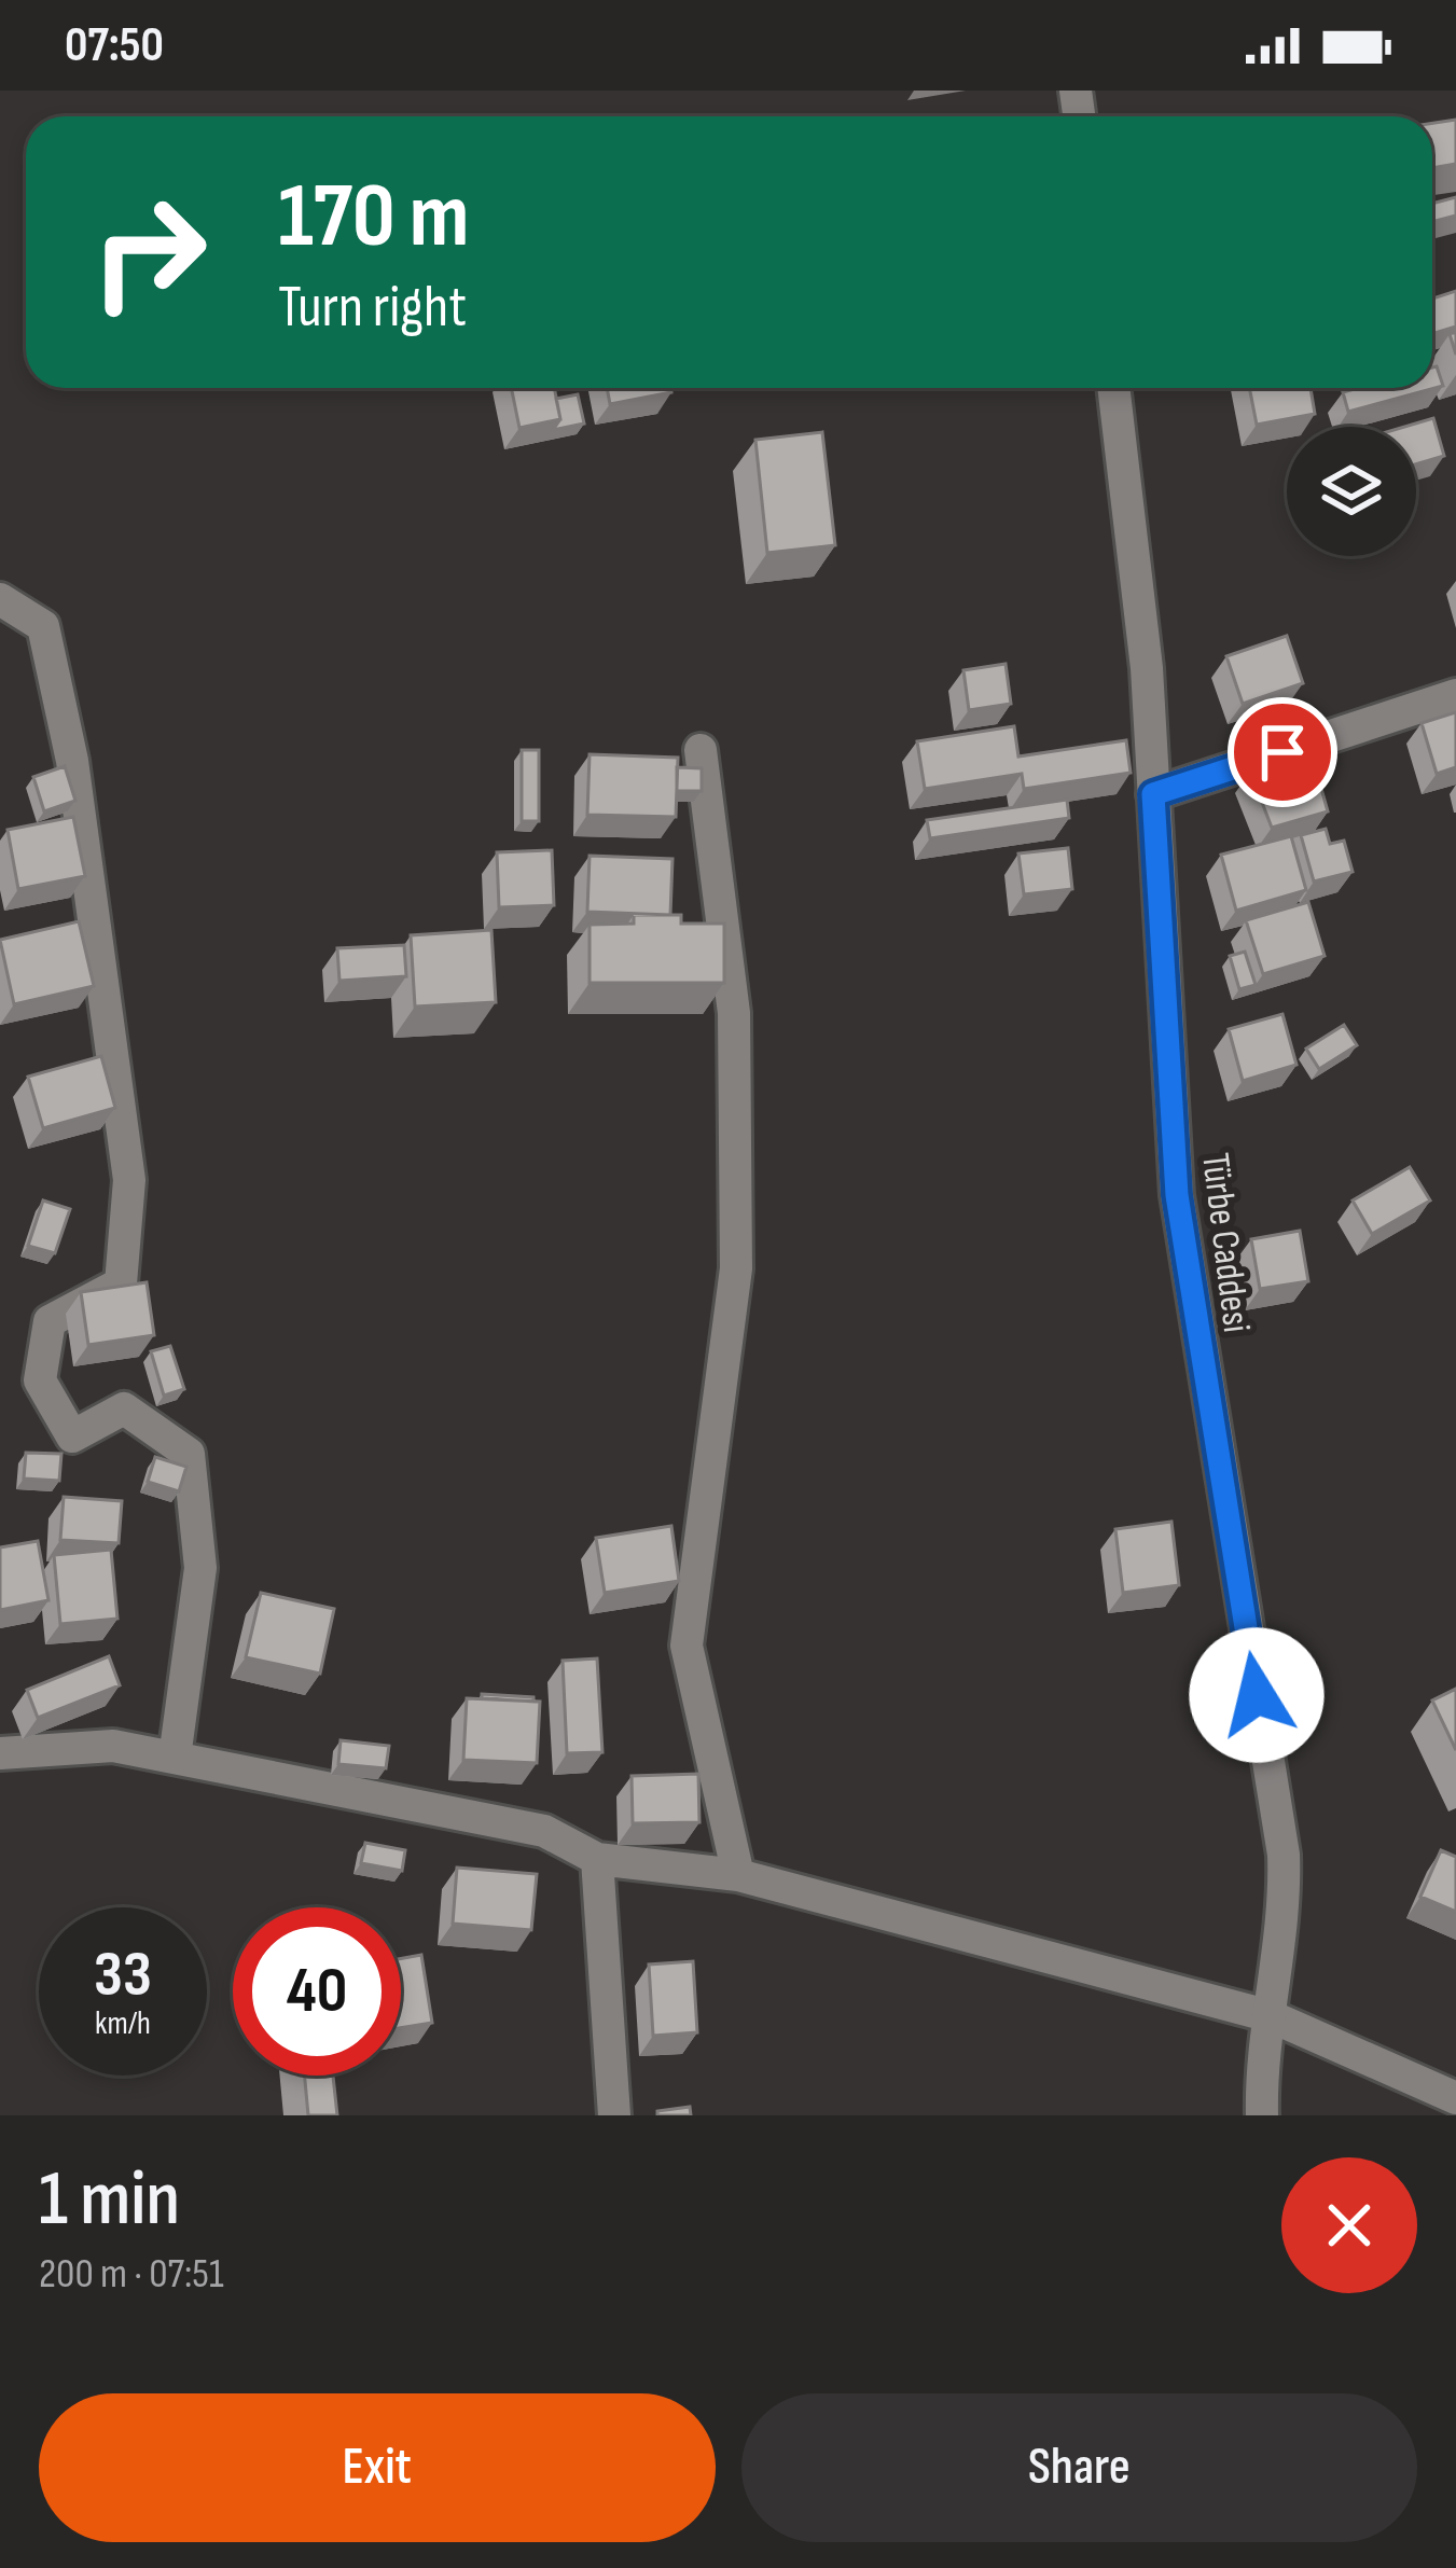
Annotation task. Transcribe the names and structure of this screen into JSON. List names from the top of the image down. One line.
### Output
{"streets":{"street":["Türbe Caddesi"]},"page":{"status":"07:50","turn":["170 m","Turn right"],"speed":"33 km/h","limit":"40","heading":["1 min","200 m · 07:51"],"buttons":["Exit","Share"]}}
